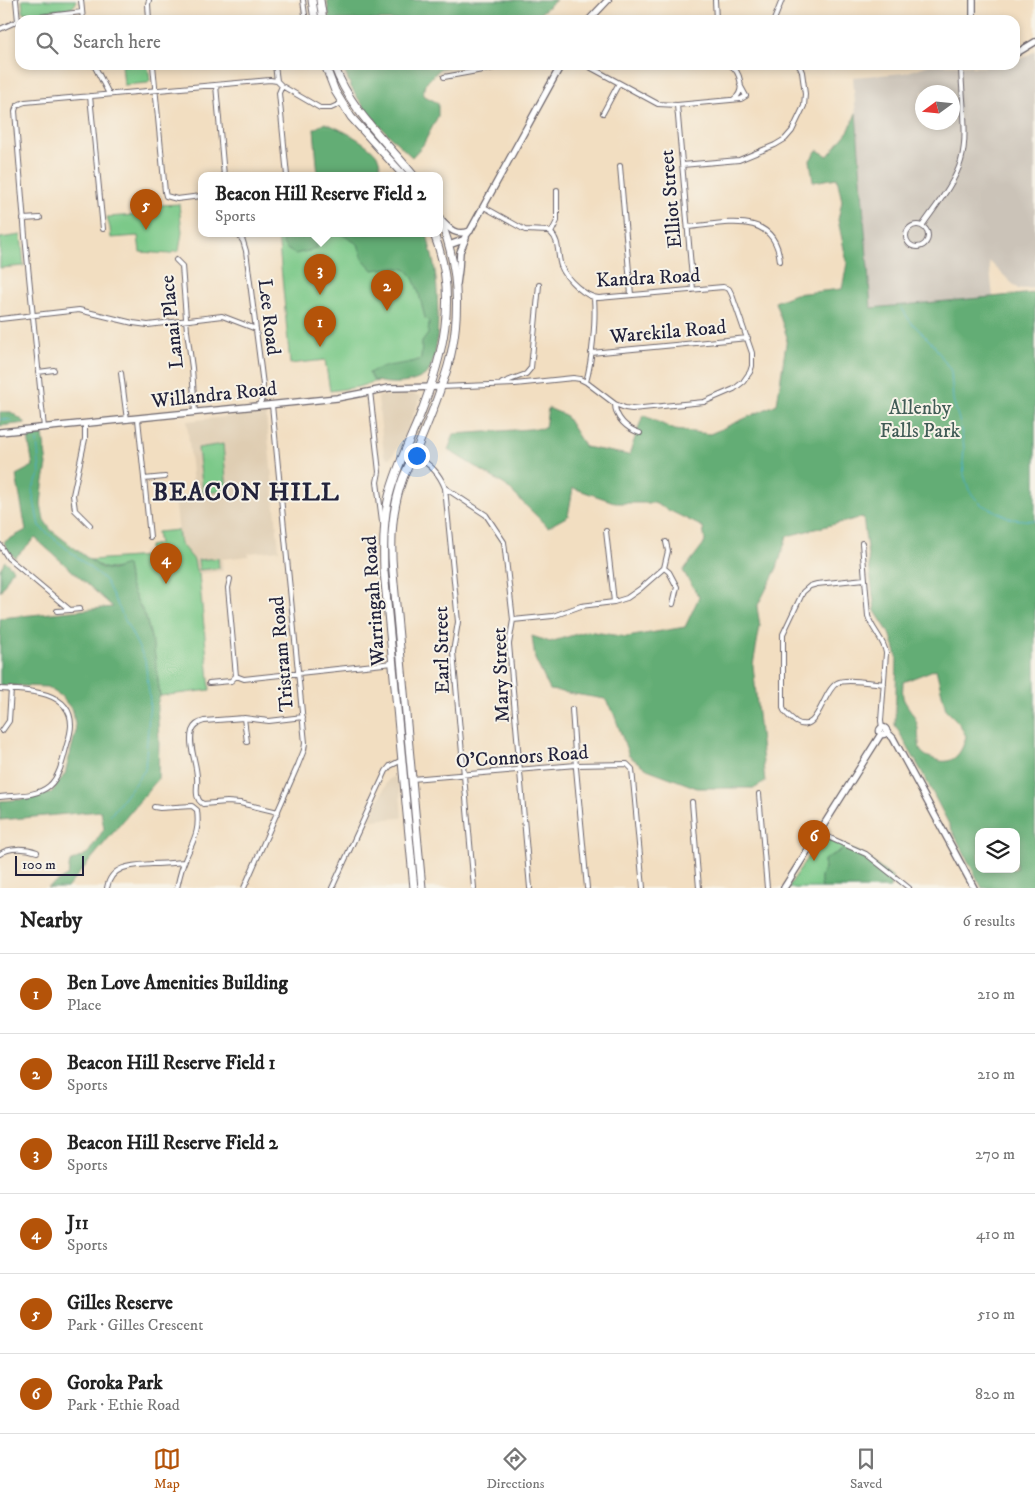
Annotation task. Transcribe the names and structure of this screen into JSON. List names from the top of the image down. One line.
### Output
{"streets":{"highway":["Warringah Road"],"main road":["Willandra Road"],"street":["Elliot Street","Kandra Road","Lee Road","Lanai Place","Warekila Road","Earl Street","Tristram Road","Mary Street","O'Connors Road"]},"crossings":[["Elliot Street","Kandra Road"],["Kandra Road","Warekila Road"],["Lee Road","Willandra Road"],["Lanai Place","Willandra Road"],["Willandra Road","Warringah Road"],["Willandra Road","Tristram Road"],["Warringah Road","Earl Street"],["Warringah Road","O'Connors Road"],["Earl Street","Mary Street"],["Earl Street","O'Connors Road"],["Mary Street","O'Connors Road"]],"districts":["BEACON HILL"],"parks":["Allenby Falls Park"],"scale_bar":"100 m","north":"left","page":{"search":"Search here","popup":["Beacon Hill Reserve Field 2","Sports"],"pins":["5","3","2","1","4","6"],"scale":"100 m","heading":["Nearby","6 results"],"list":[{"mark":"1","name":"Ben Love Amenities Building","note":"Place","value":"210 m"},{"mark":"2","name":"Beacon Hill Reserve Field 1","note":"Sports","value":"210 m"},{"mark":"3","name":"Beacon Hill Reserve Field 2","note":"Sports","value":"270 m"},{"mark":"4","name":"J11","note":"Sports","value":"410 m"},{"mark":"5","name":"Gilles Reserve","note":"Park · Gilles Crescent","value":"510 m"},{"mark":"6","name":"Goroka Park","note":"Park · Ethie Road","value":"820 m"}],"nav":["Map","Directions","Saved"]}}
